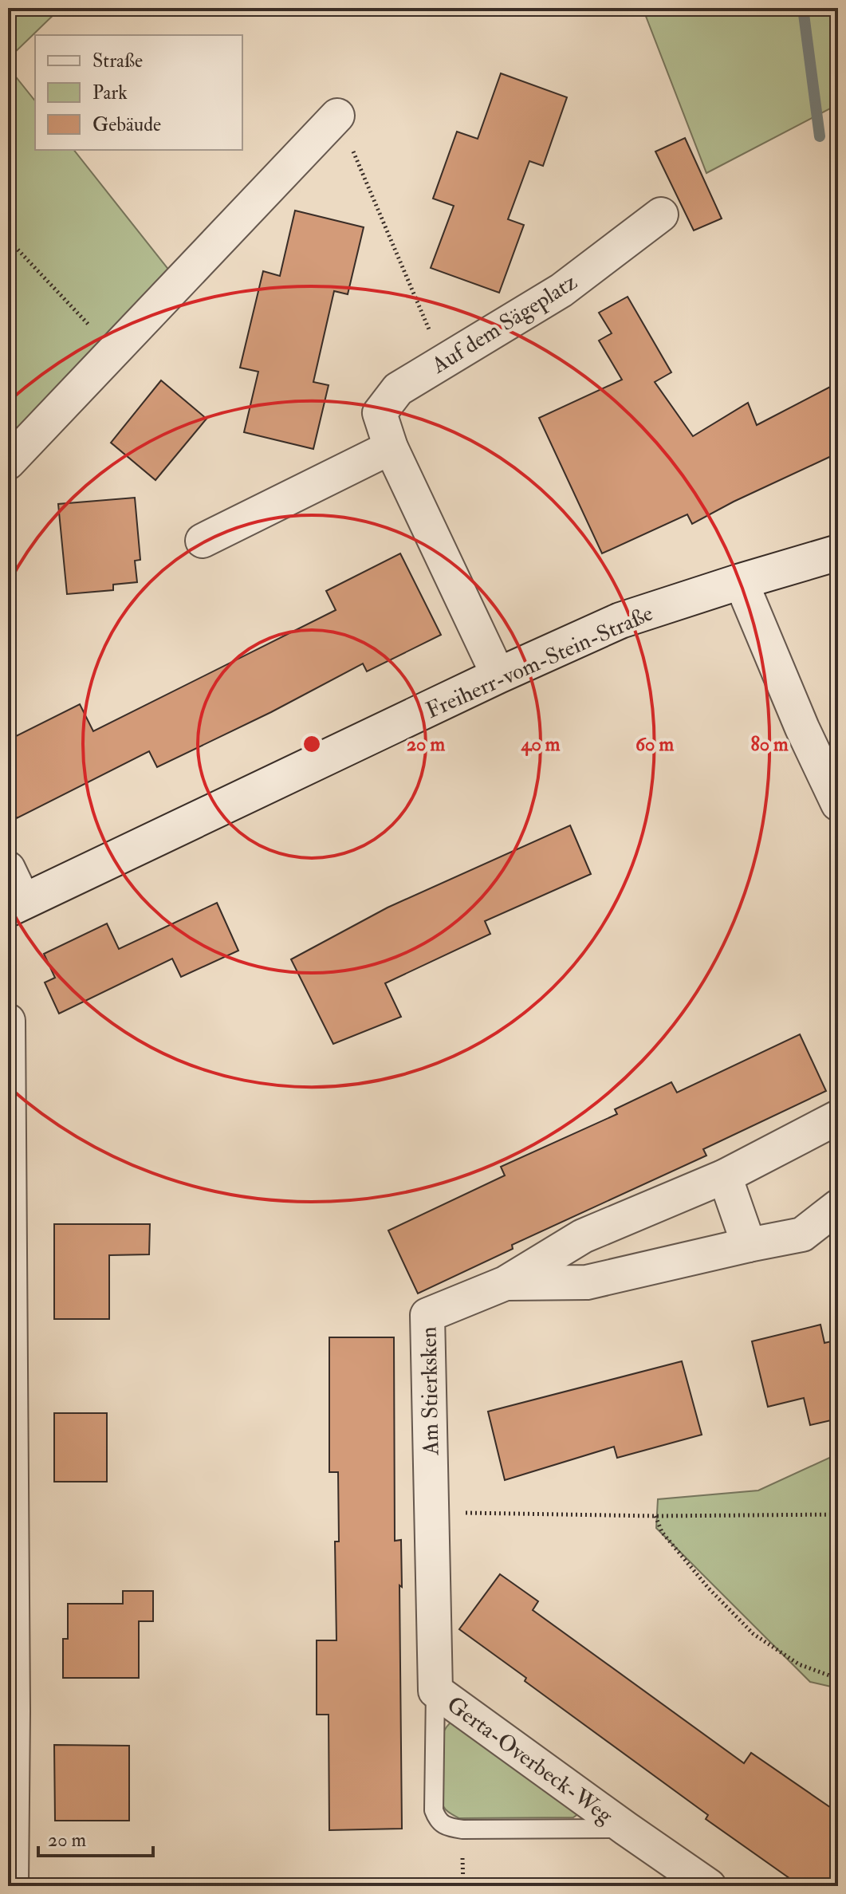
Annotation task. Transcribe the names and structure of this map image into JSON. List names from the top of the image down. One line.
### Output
{"streets":{"main road":["Freiherr-vom-Stein-Straße"],"street":["Auf dem Sägeplatz","Am Stierksken","Gerta-Overbeck-Weg"]},"crossings":[["Auf dem Sägeplatz","Freiherr-vom-Stein-Straße"],["Am Stierksken","Gerta-Overbeck-Weg"]],"legend":["Straße","Park","Gebäude"],"scale_bar":"20 m","rings":["20 m","40 m","60 m","80 m"]}
